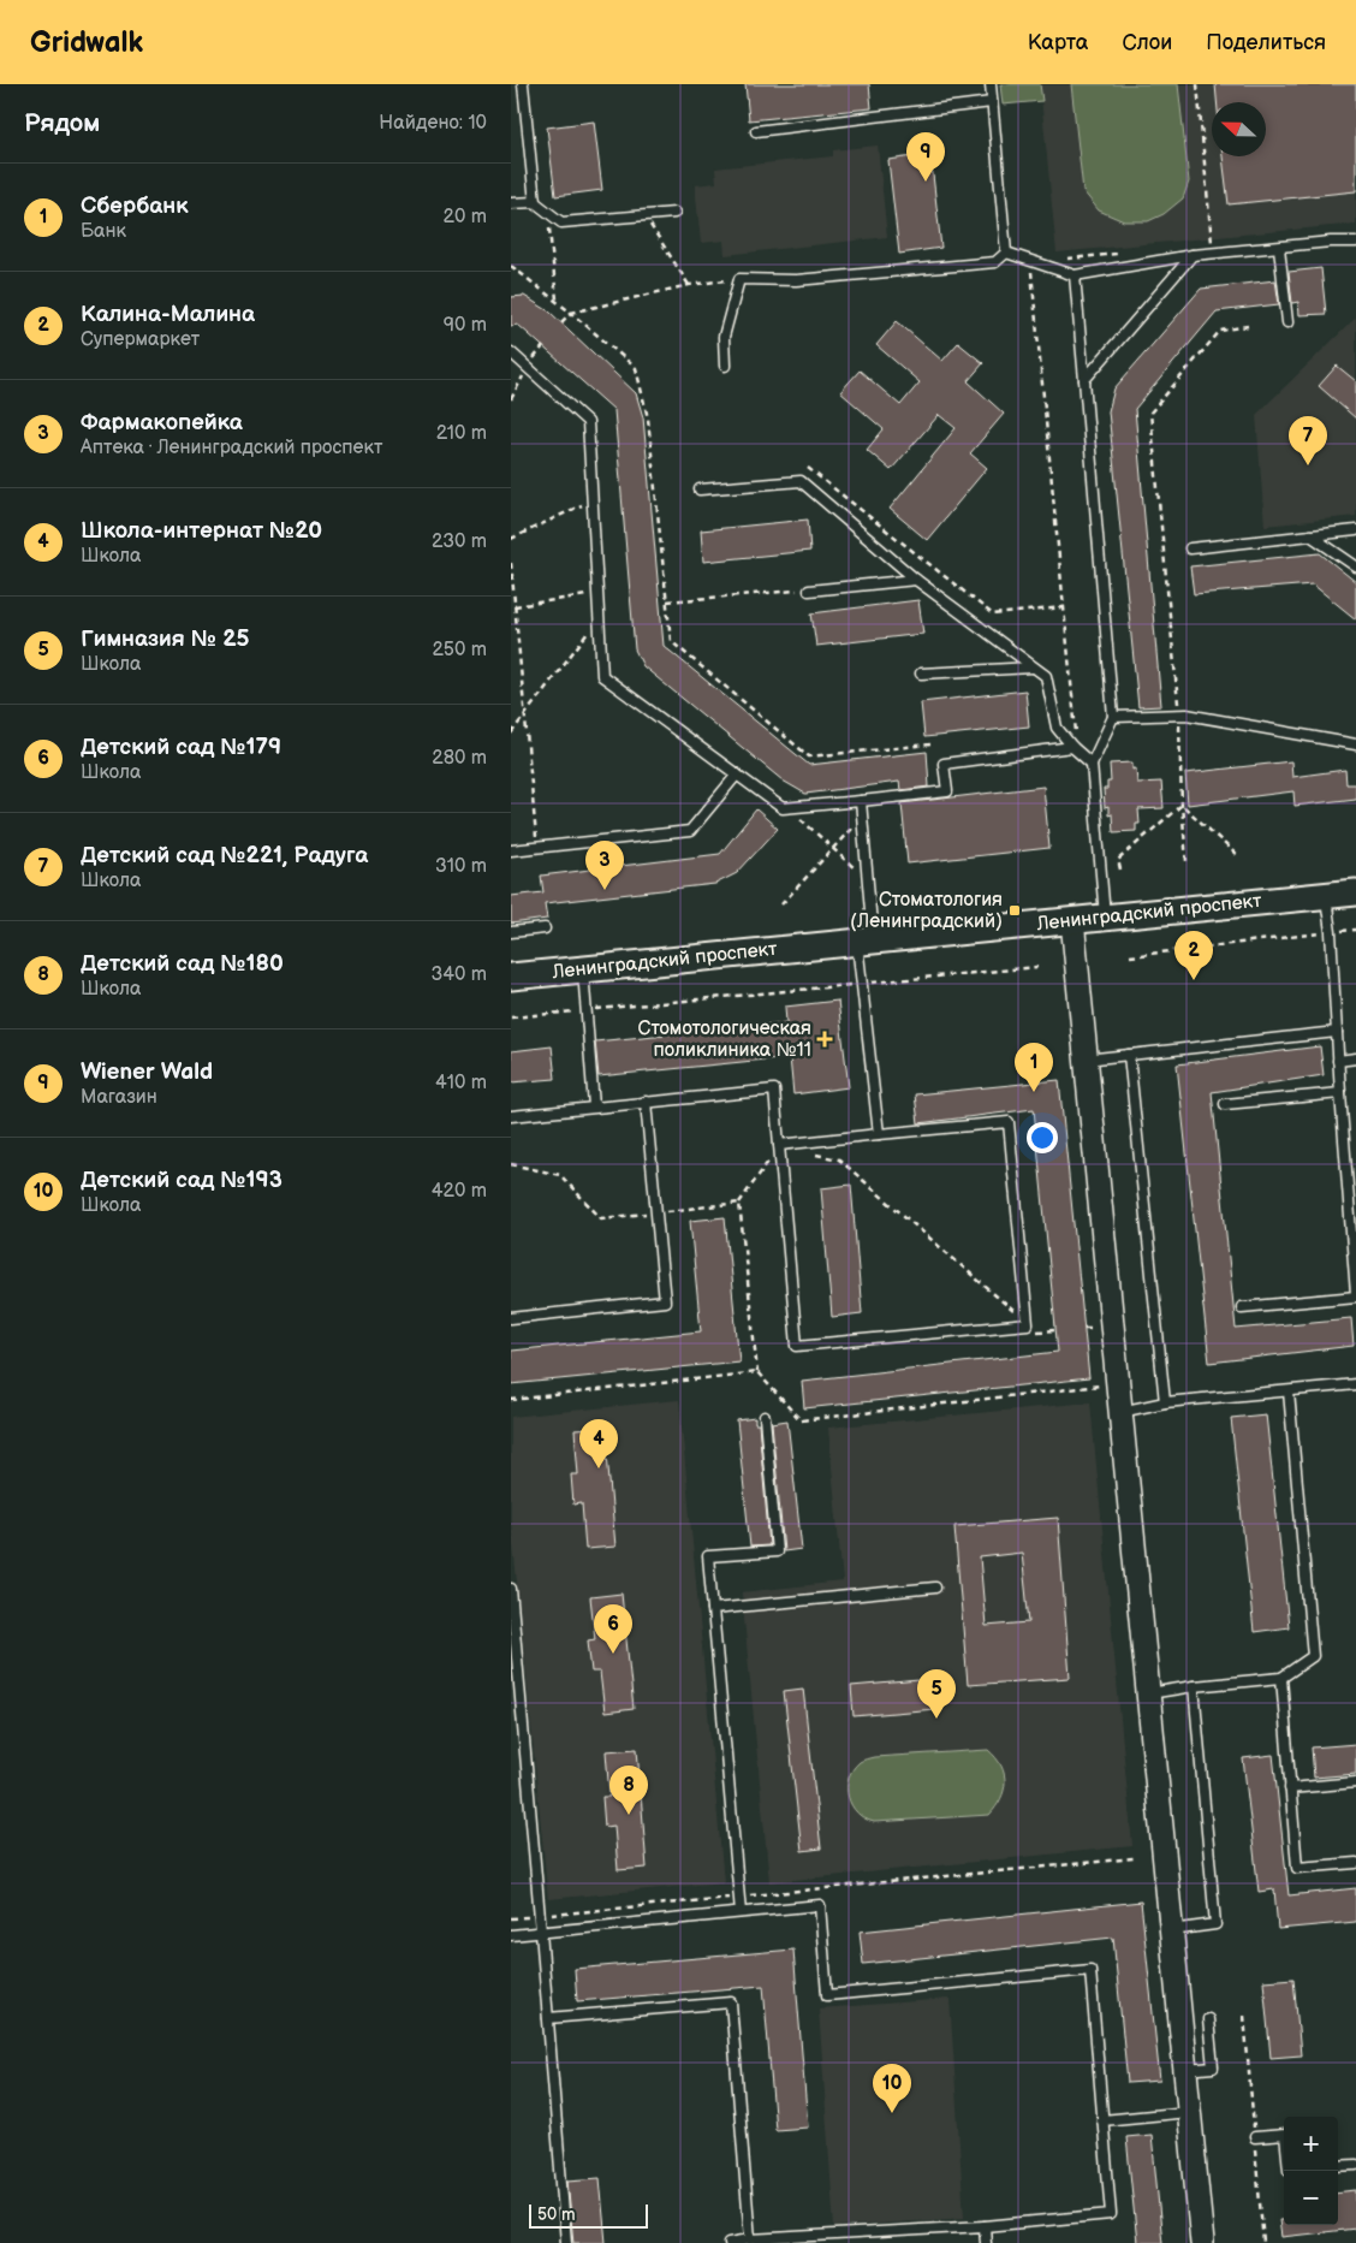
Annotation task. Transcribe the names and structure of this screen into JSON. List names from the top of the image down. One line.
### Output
{"streets":{"main road":["Ленинградский проспект"]},"places":{"transit":["Стоматология (Ленинградский)"],"health":["Стомотологическая поликлиника №11"]},"scale_bar":"50 m","north":"left","page":{"header":"Gridwalk","nav":["Карта","Слои","Поделиться"],"heading":["Рядом","Найдено: 10"],"pins":["9","7","3","2","1","4","6","5","8","10"],"list":[{"mark":"1","name":"Сбербанк","note":"Банк","value":"20 m"},{"mark":"2","name":"Калина-Малина","note":"Супермаркет","value":"90 m"},{"mark":"3","name":"Фармакопейка","note":"Аптека · Ленинградский проспект","value":"210 m"},{"mark":"4","name":"Школа-интернат №20","note":"Школа","value":"230 m"},{"mark":"5","name":"Гимназия № 25","note":"Школа","value":"250 m"},{"mark":"6","name":"Детский сад №179","note":"Школа","value":"280 m"},{"mark":"7","name":"Детский сад №221, Радуга","note":"Школа","value":"310 m"},{"mark":"8","name":"Детский сад №180","note":"Школа","value":"340 m"},{"mark":"9","name":"Wiener Wald","note":"Магазин","value":"410 m"},{"mark":"10","name":"Детский сад №193","note":"Школа","value":"420 m"}],"map_buttons":["+","−"],"scale":"50 m"}}
